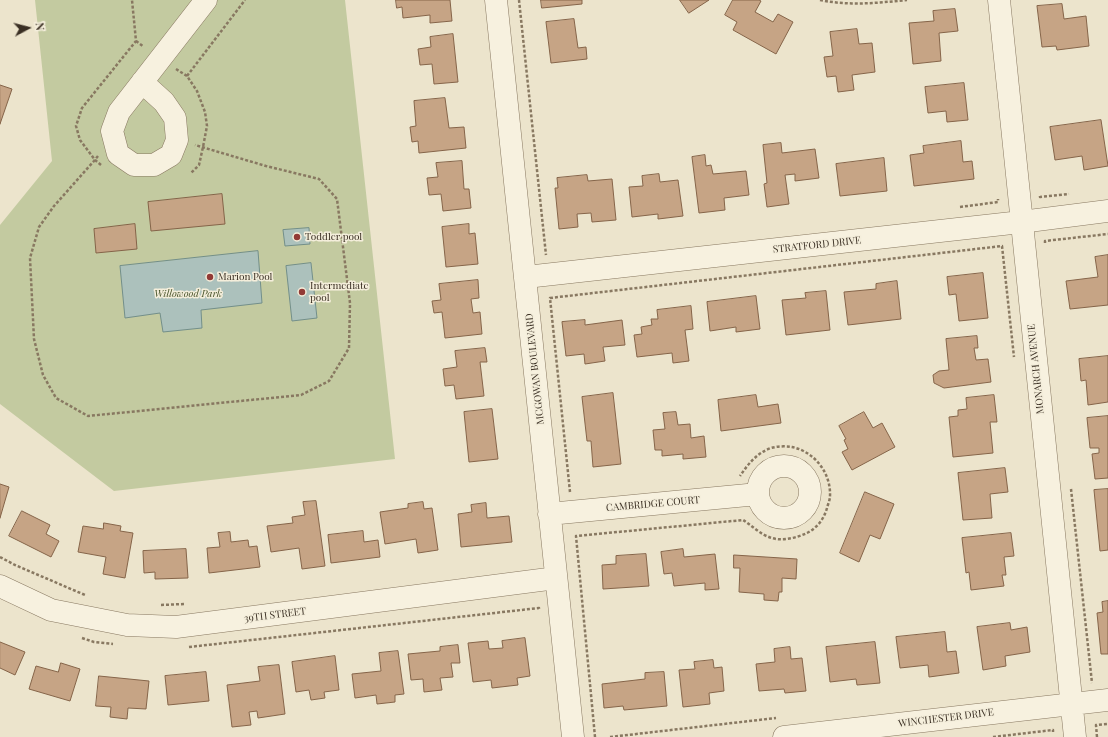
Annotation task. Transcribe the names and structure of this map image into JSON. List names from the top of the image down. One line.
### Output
{"streets":{"street":["STRATFORD DRIVE","MCGOWAN BOULEVARD","MONARCH AVENUE","CAMBRIDGE COURT","39TH STREET","WINCHESTER DRIVE"]},"crossings":[["STRATFORD DRIVE","MCGOWAN BOULEVARD"],["STRATFORD DRIVE","MONARCH AVENUE"],["MCGOWAN BOULEVARD","CAMBRIDGE COURT"],["MCGOWAN BOULEVARD","39TH STREET"],["MONARCH AVENUE","WINCHESTER DRIVE"]],"parks":["Willowood Park"],"places":["Toddler pool","Marion Pool","Intermediate pool"],"north":"right"}
